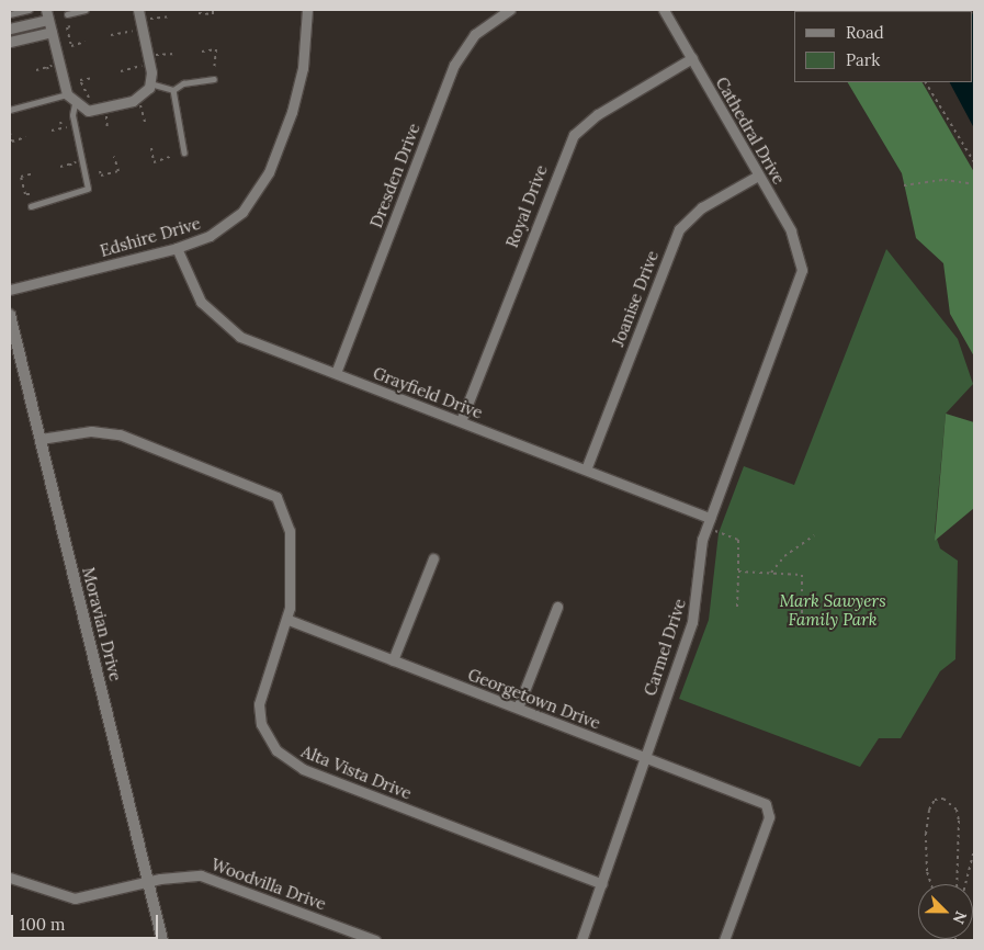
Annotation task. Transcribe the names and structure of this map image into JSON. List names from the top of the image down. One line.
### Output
{"streets":{"street":["Cathedral Drive","Dresden Drive","Royal Drive","Edshire Drive","Joanise Drive","Grayfield Drive","Moravian Drive","Carmel Drive","Georgetown Drive","Alta Vista Drive","Woodvilla Drive"]},"crossings":[["Cathedral Drive","Royal Drive"],["Cathedral Drive","Joanise Drive"],["Cathedral Drive","Carmel Drive"],["Dresden Drive","Grayfield Drive"],["Royal Drive","Grayfield Drive"],["Edshire Drive","Grayfield Drive"],["Joanise Drive","Grayfield Drive"],["Grayfield Drive","Carmel Drive"],["Moravian Drive","Alta Vista Drive"],["Moravian Drive","Woodvilla Drive"],["Carmel Drive","Georgetown Drive"],["Carmel Drive","Alta Vista Drive"],["Georgetown Drive","Alta Vista Drive"]],"parks":["Mark Sawyers Family Park"],"legend":["Road","Park"],"scale_bar":"100 m","north":"bottom right"}
